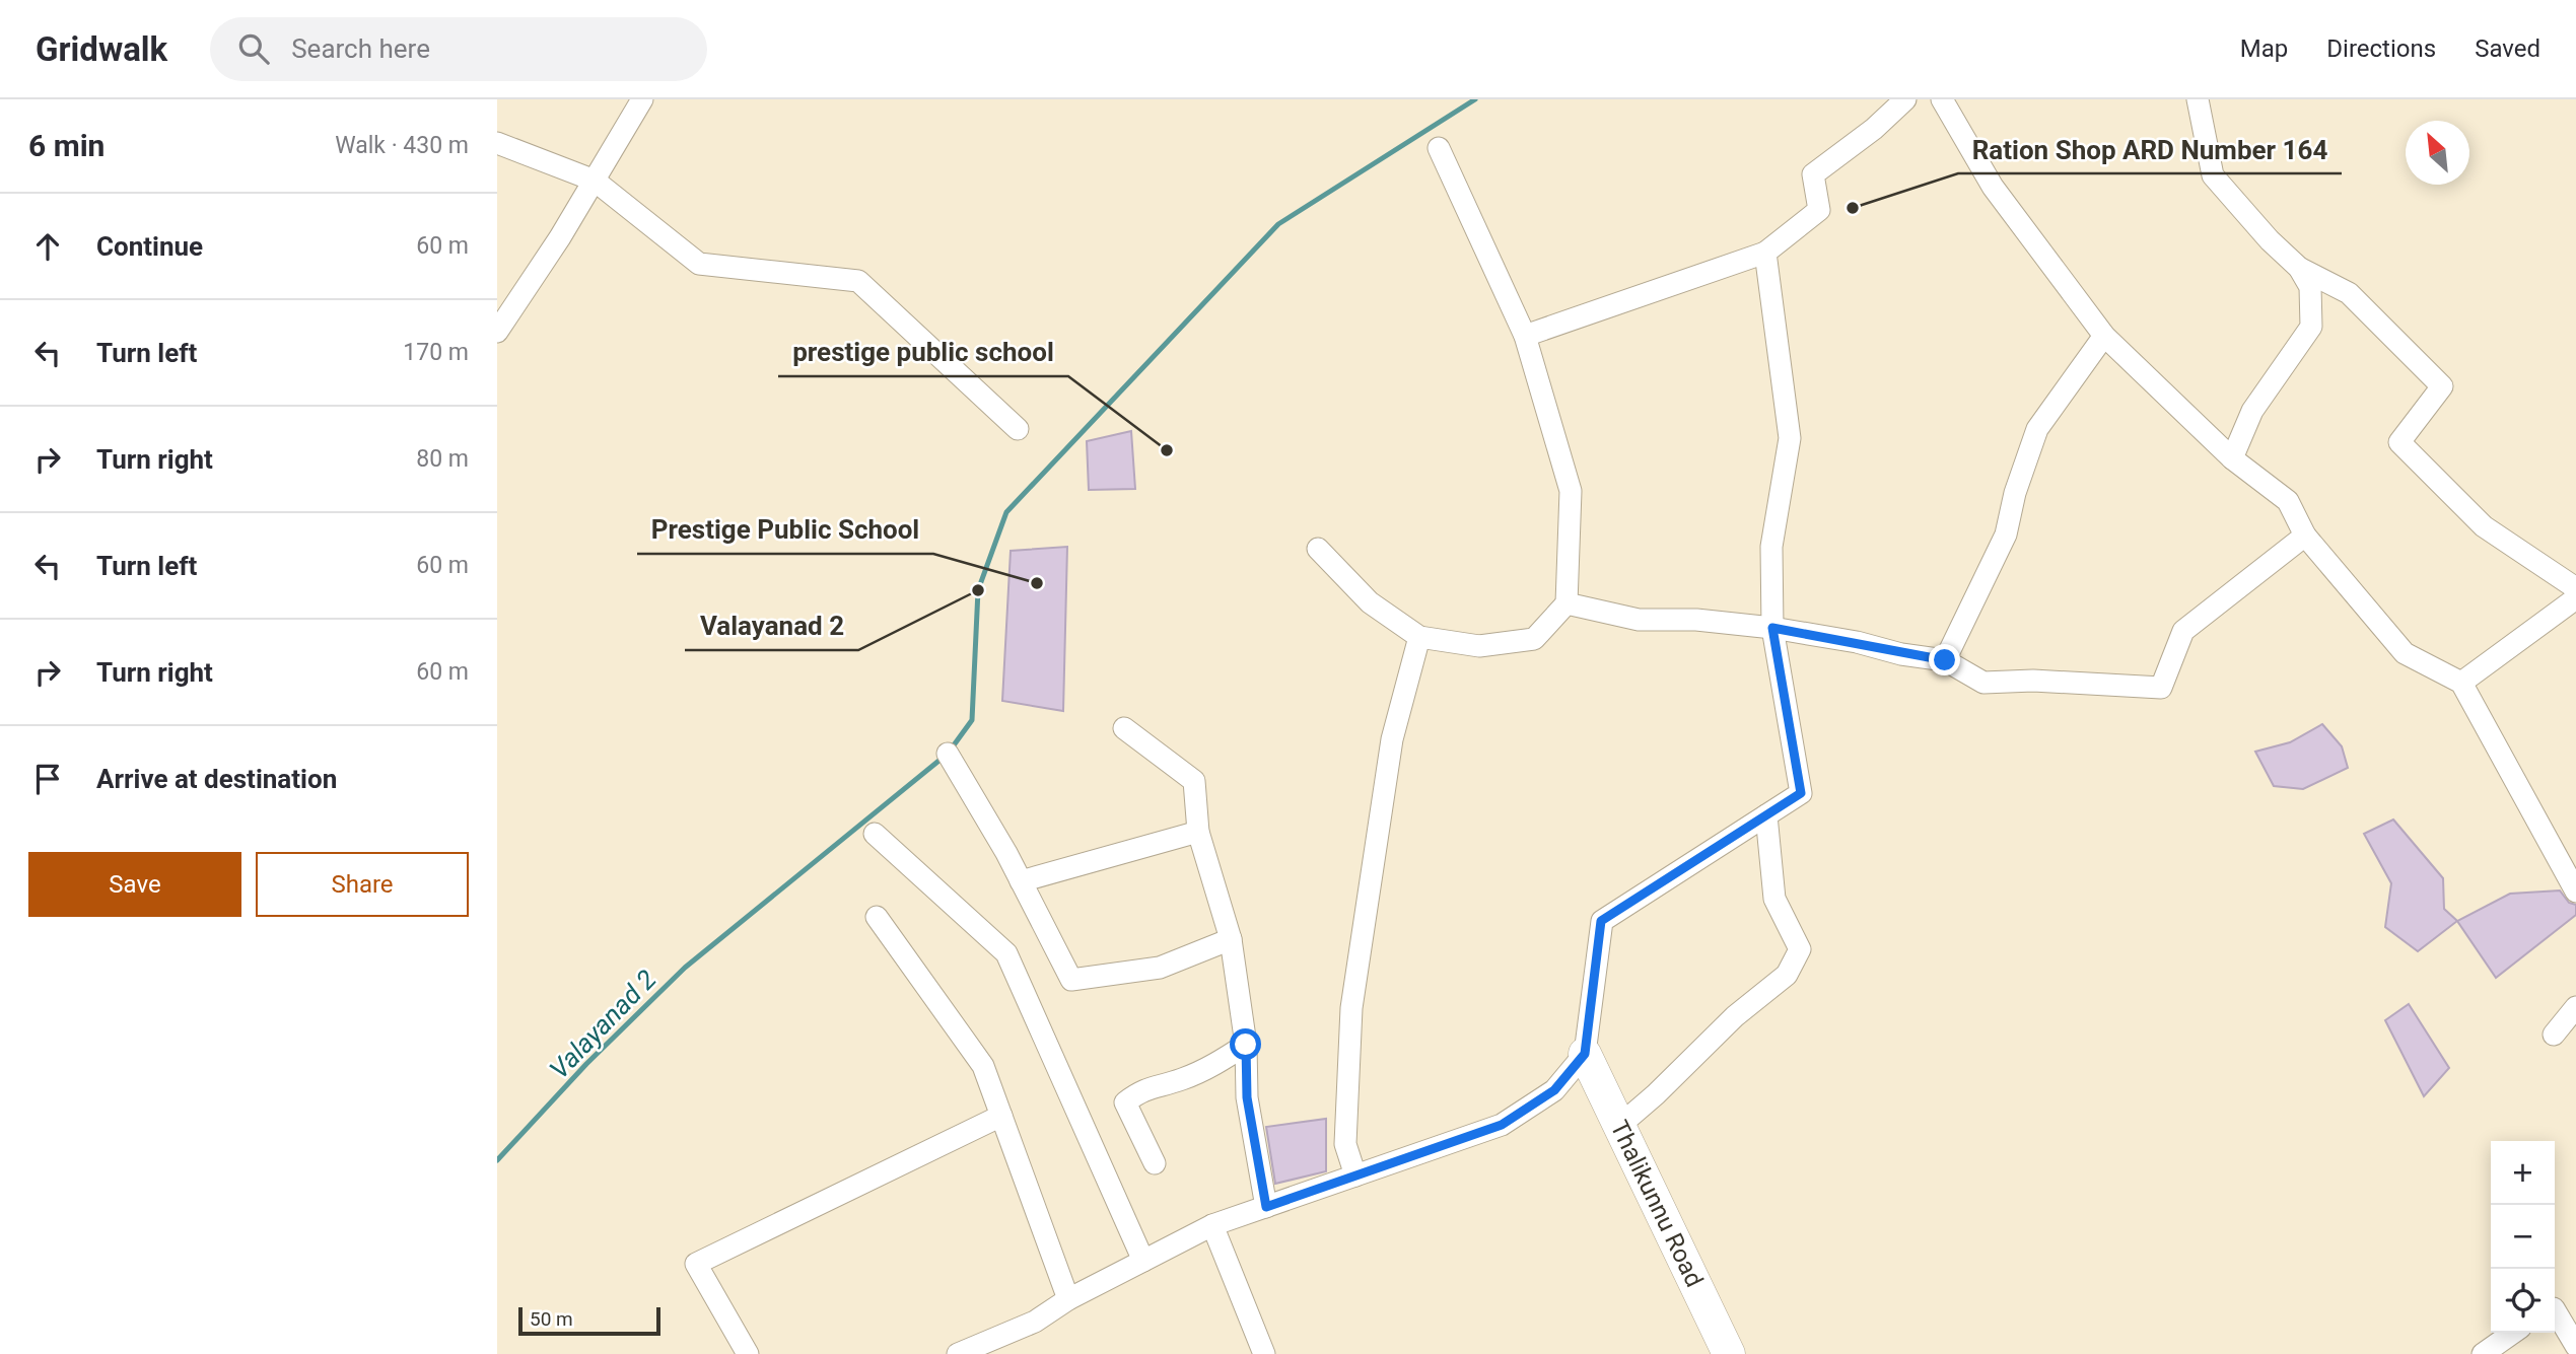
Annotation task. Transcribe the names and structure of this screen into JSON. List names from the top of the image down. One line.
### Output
{"streets":{"street":["Thalikunnu Road"]},"water":["Valayanad 2"],"places":["Ration Shop ARD Number 164","prestige public school","Prestige Public School","Valayanad 2"],"scale_bar":"50 m","north":"top left","page":{"header":"Gridwalk","search":"Search here","nav":["Map","Directions","Saved"],"heading":["6 min","Walk · 430 m"],"list":[["Continue","60 m"],["Turn left","170 m"],["Turn right","80 m"],["Turn left","60 m"],["Turn right","60 m"],"Arrive at destination"],"buttons":["Save","Share"],"map_buttons":["+","−"],"scale":"50 m"}}
